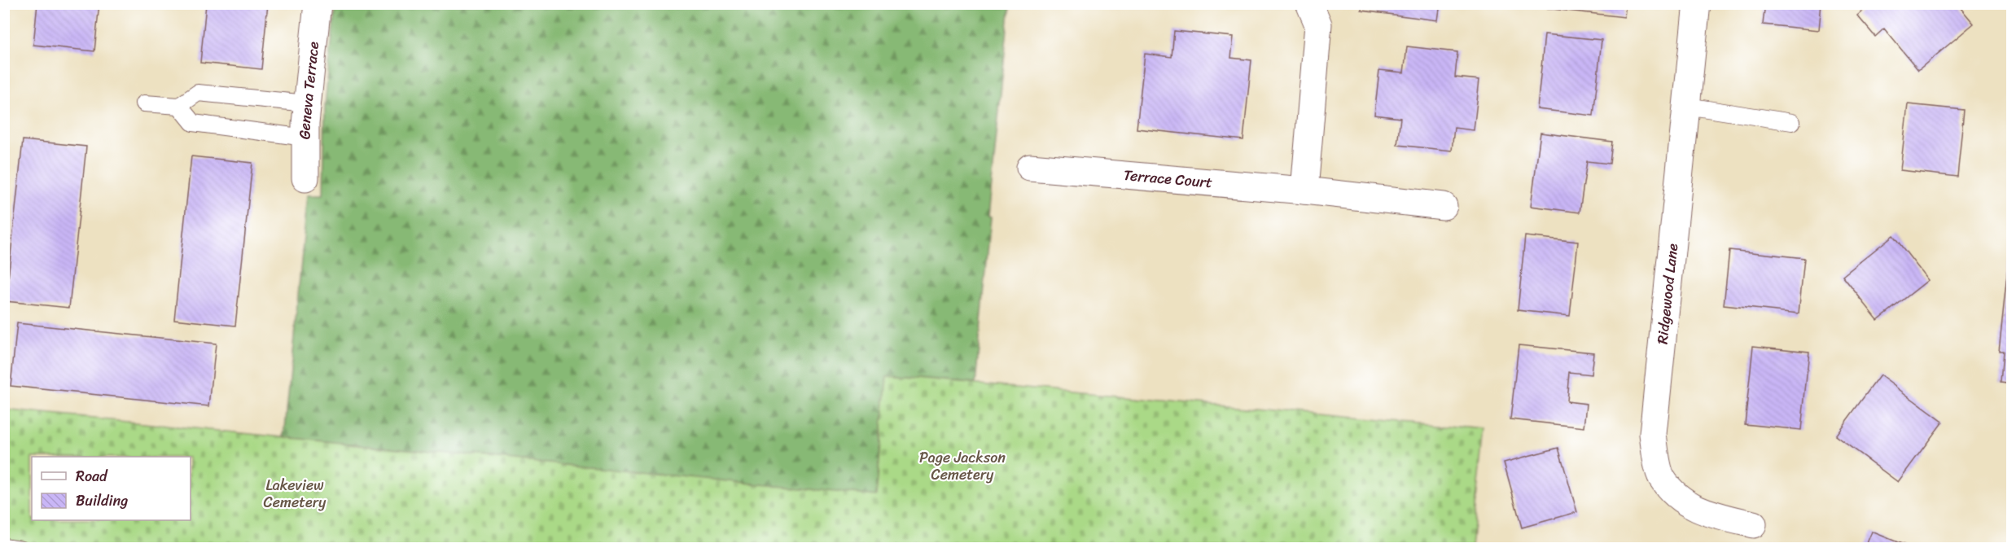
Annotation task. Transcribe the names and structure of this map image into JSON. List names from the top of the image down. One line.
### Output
{"streets":{"street":["Geneva Terrace","Terrace Court","Ridgewood Lane"]},"parks":["Page Jackson Cemetery","Lakeview Cemetery"],"legend":["Road","Building"]}
